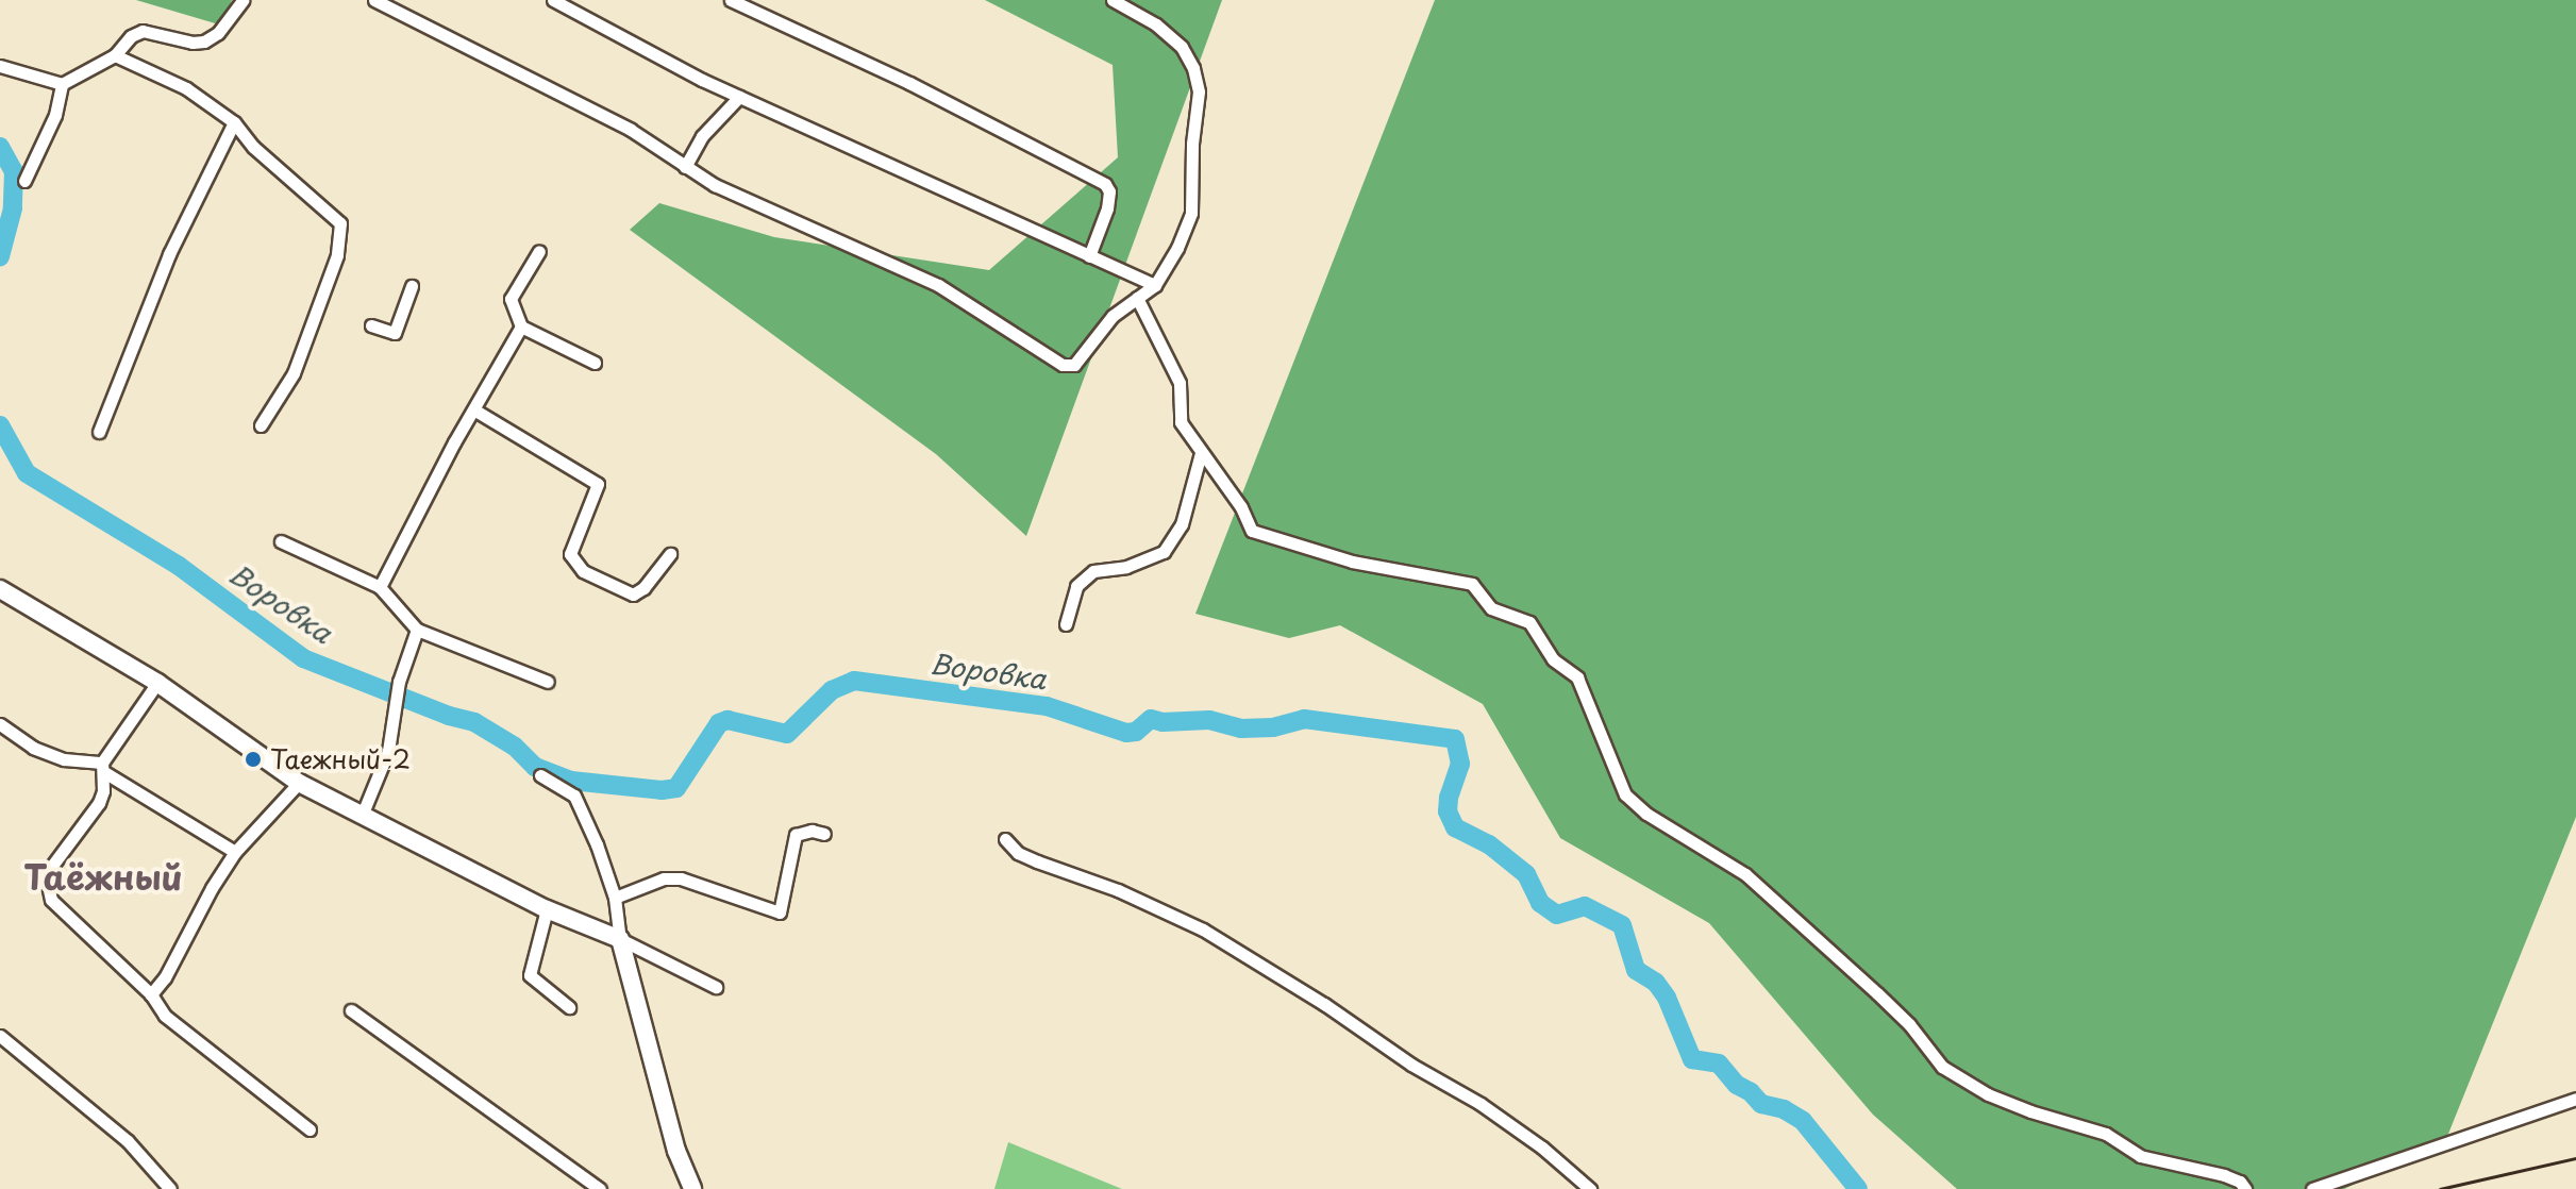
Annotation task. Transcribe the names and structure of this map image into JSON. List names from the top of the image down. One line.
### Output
{"districts":["Таёжный"],"water":["Воровка"],"places":["Таежный-2"]}
